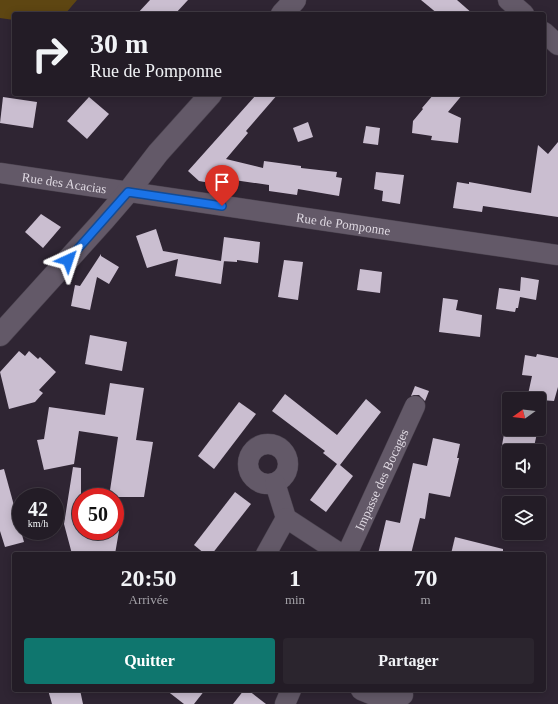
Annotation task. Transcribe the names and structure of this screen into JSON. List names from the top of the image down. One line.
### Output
{"streets":{"street":["Rue des Acacias","Rue de Pomponne","Impasse des Bocages"]},"crossings":[["Rue des Acacias","Rue de Pomponne"]],"north":"left","page":{"turn":["30 m","Rue de Pomponne"],"speed":"42 km/h","limit":"50","eta":["20:50","Arrivée","1","min","70","m"],"buttons":["Quitter","Partager"]}}
